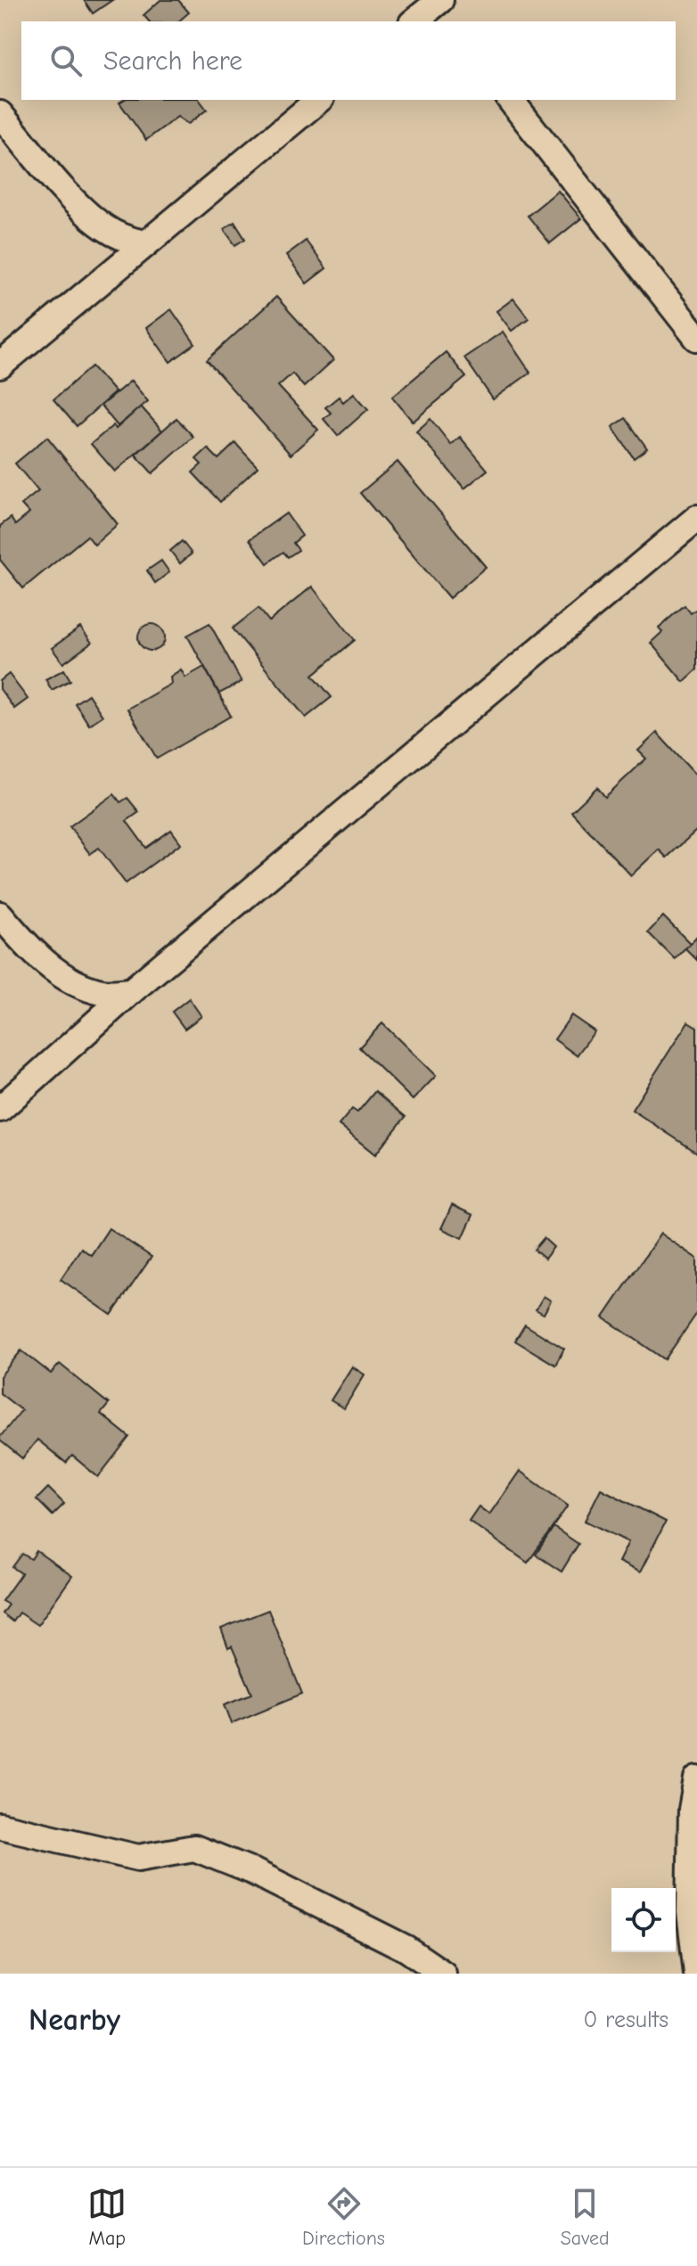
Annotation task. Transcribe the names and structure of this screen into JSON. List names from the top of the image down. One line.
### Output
{"page":{"search":"Search here","heading":["Nearby","0 results"],"nav":["Map","Directions","Saved"]}}
